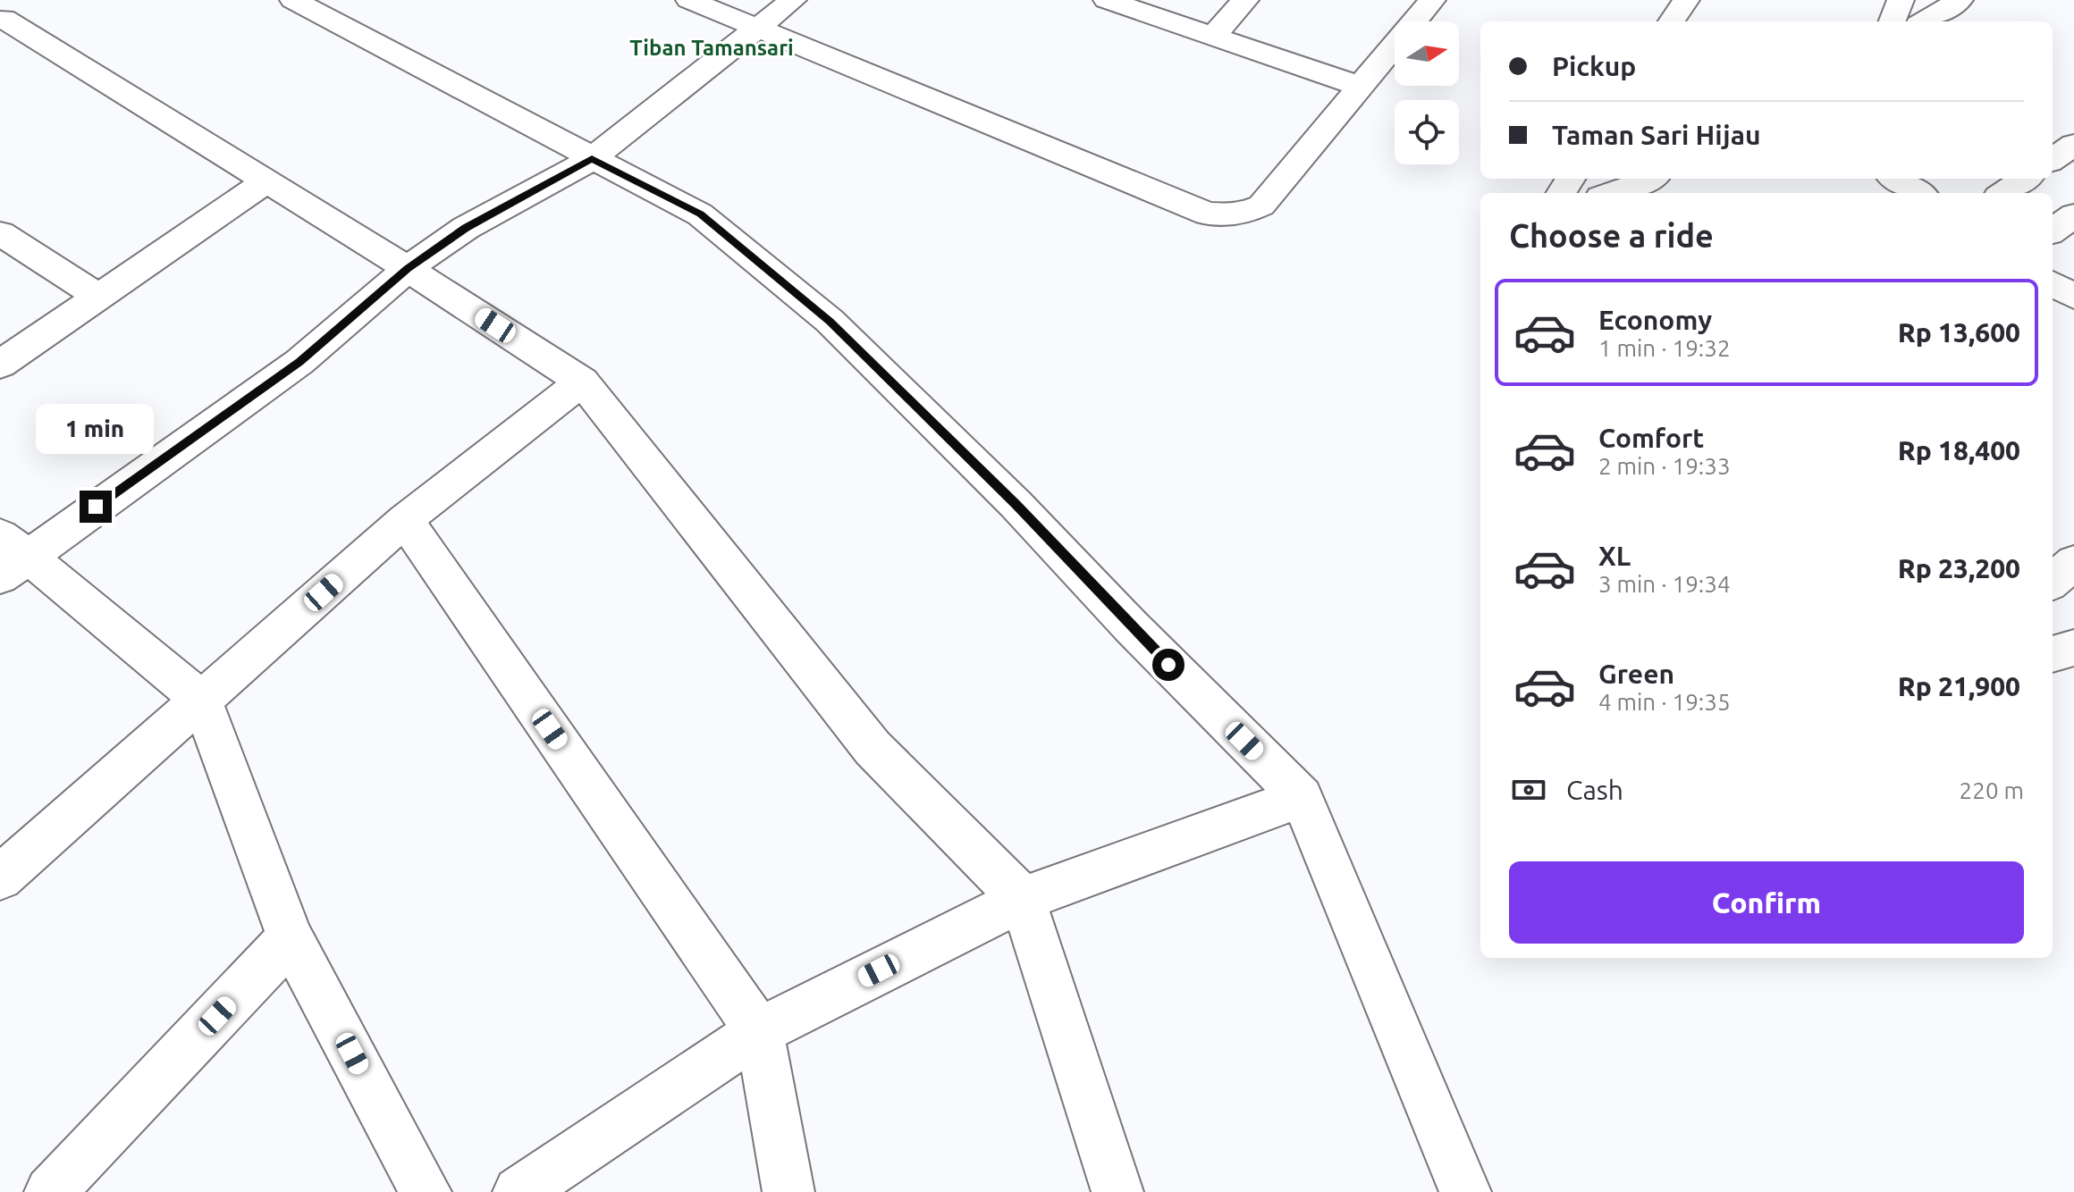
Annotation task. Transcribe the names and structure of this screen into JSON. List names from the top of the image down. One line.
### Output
{"districts":["Tiban Tamansari"],"north":"right","page":{"banner":["Pickup","Taman Sari Hijau"],"heading":"Choose a ride","list":[{"name":"Economy","note":"1 min · 19:32","value":"Rp 13,600"},{"name":"Comfort","note":"2 min · 19:33","value":"Rp 18,400"},{"name":"XL","note":"3 min · 19:34","value":"Rp 23,200"},{"name":"Green","note":"4 min · 19:35","value":"Rp 21,900"}],"bubble":"1 min","pay":["Cash","220 m"],"buttons":"Confirm"}}
